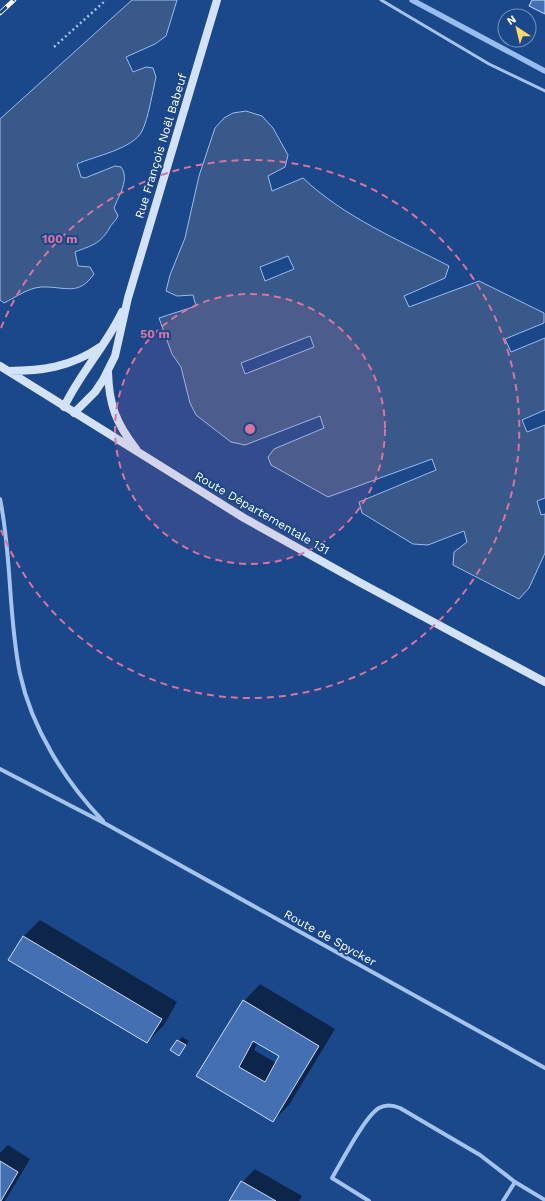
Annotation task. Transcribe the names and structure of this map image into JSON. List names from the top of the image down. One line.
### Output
{"streets":{"street":["Rue François Noël Babeuf","Route Départementale 131","Route de Spycker"]},"crossings":[["Rue François Noël Babeuf","Route Départementale 131"]],"north":"top left","rings":["100 m","50 m"]}
